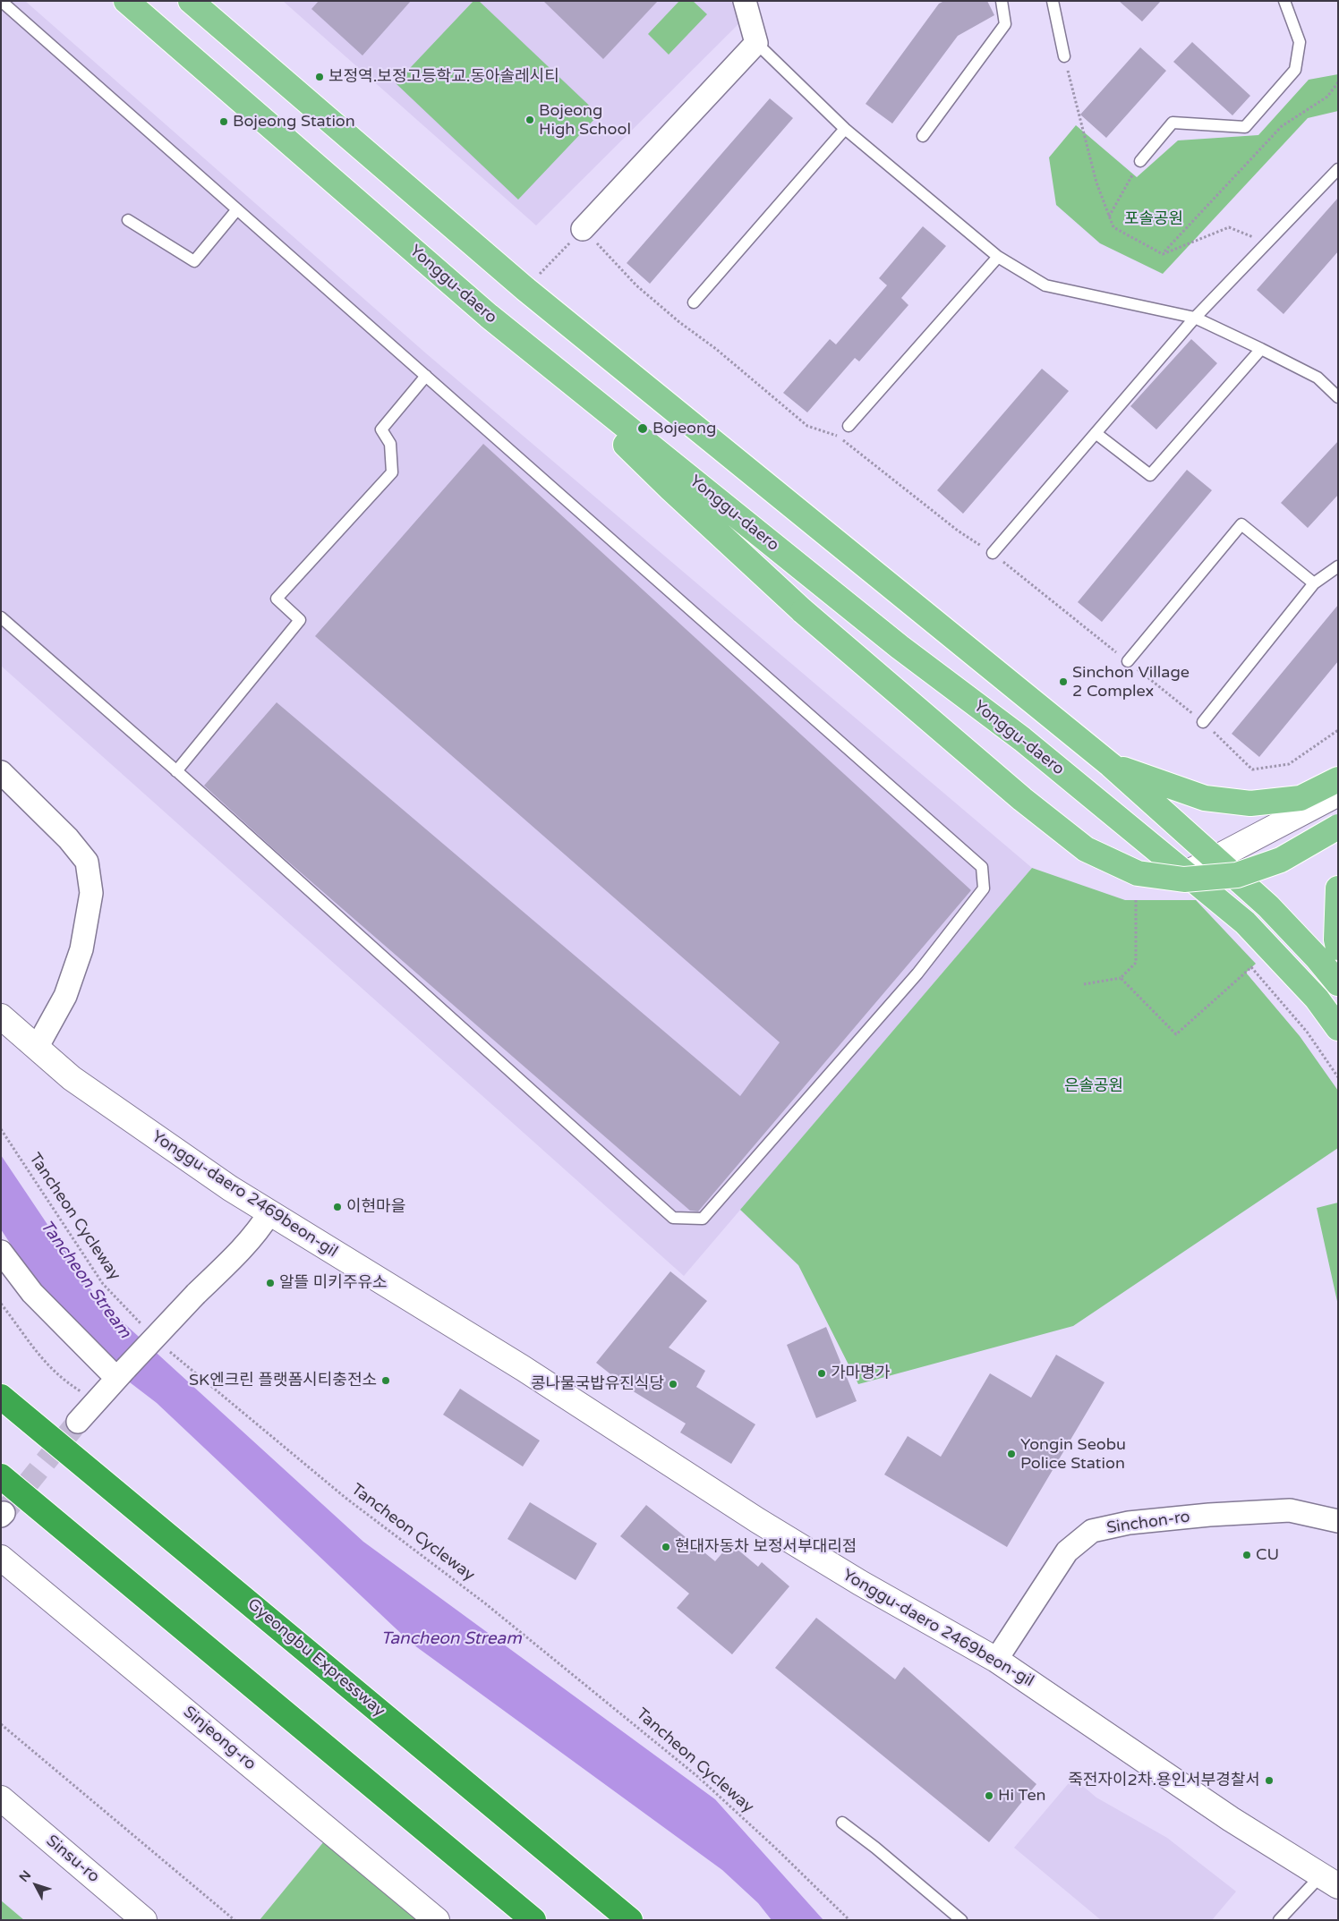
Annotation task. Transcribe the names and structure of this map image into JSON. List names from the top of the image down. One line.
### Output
{"streets":{"highway":["Gyeongbu Expressway"],"main road":["Yonggu-daero"],"street":["Yonggu-daero 2469beon-gil","Sinchon-ro","Sinjeong-ro","Sinsu-ro"],"path":["Tancheon Cycleway"]},"crossings":[["Yonggu-daero 2469beon-gil","Sinchon-ro"]],"water":["Tancheon Stream"],"parks":["포솔공원","은솔공원"],"places":["보정역.보정고등학교.동아솔레시티","Bojeong High School","Bojeong Station","Bojeong","Sinchon Village 2 Complex","이현마을","알뜰 미키주유소","가마명가","SK엔크린 플랫폼시티충전소","콩나물국밥유진식당","Yongin Seobu Police Station","현대자동차 보정서부대리점","CU","죽전자이2차.용인서부경찰서","Hi Ten"],"north":"top left"}
